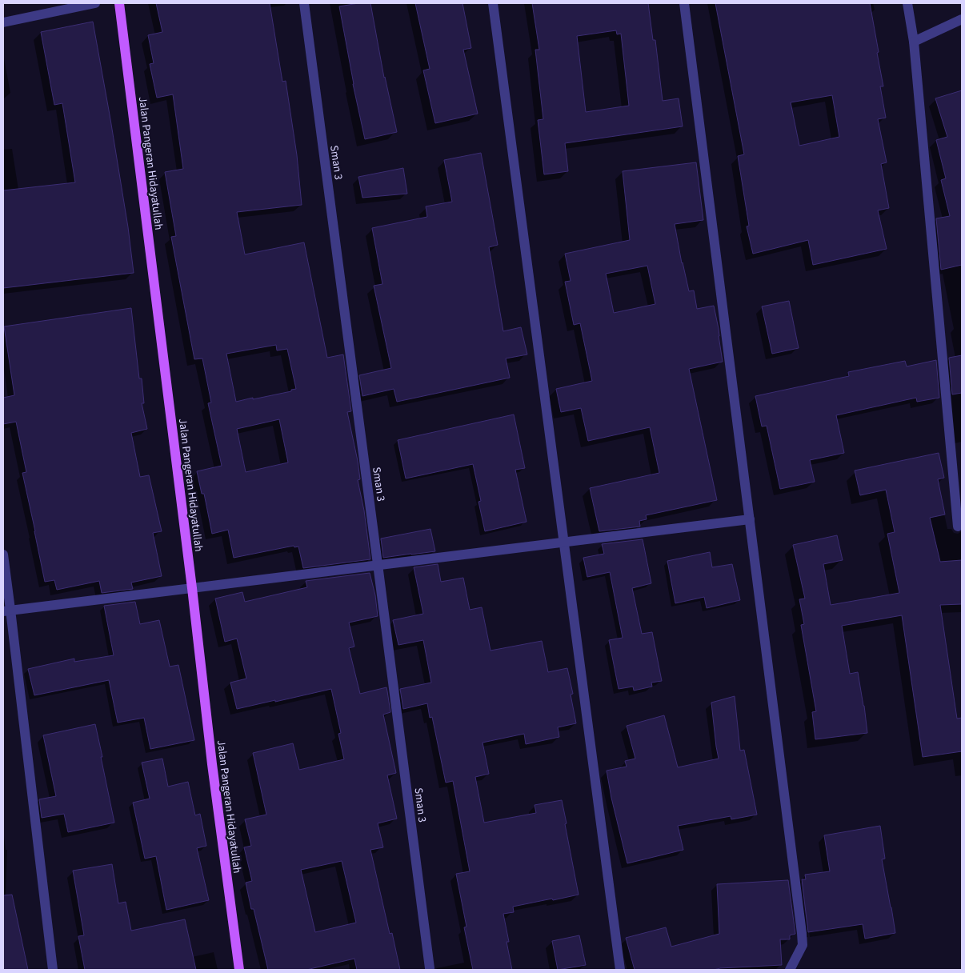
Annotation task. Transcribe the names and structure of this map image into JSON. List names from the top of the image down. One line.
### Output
{"streets":{"main road":["Jalan Pangeran Hidayatullah"],"street":["Sman 3"]}}
